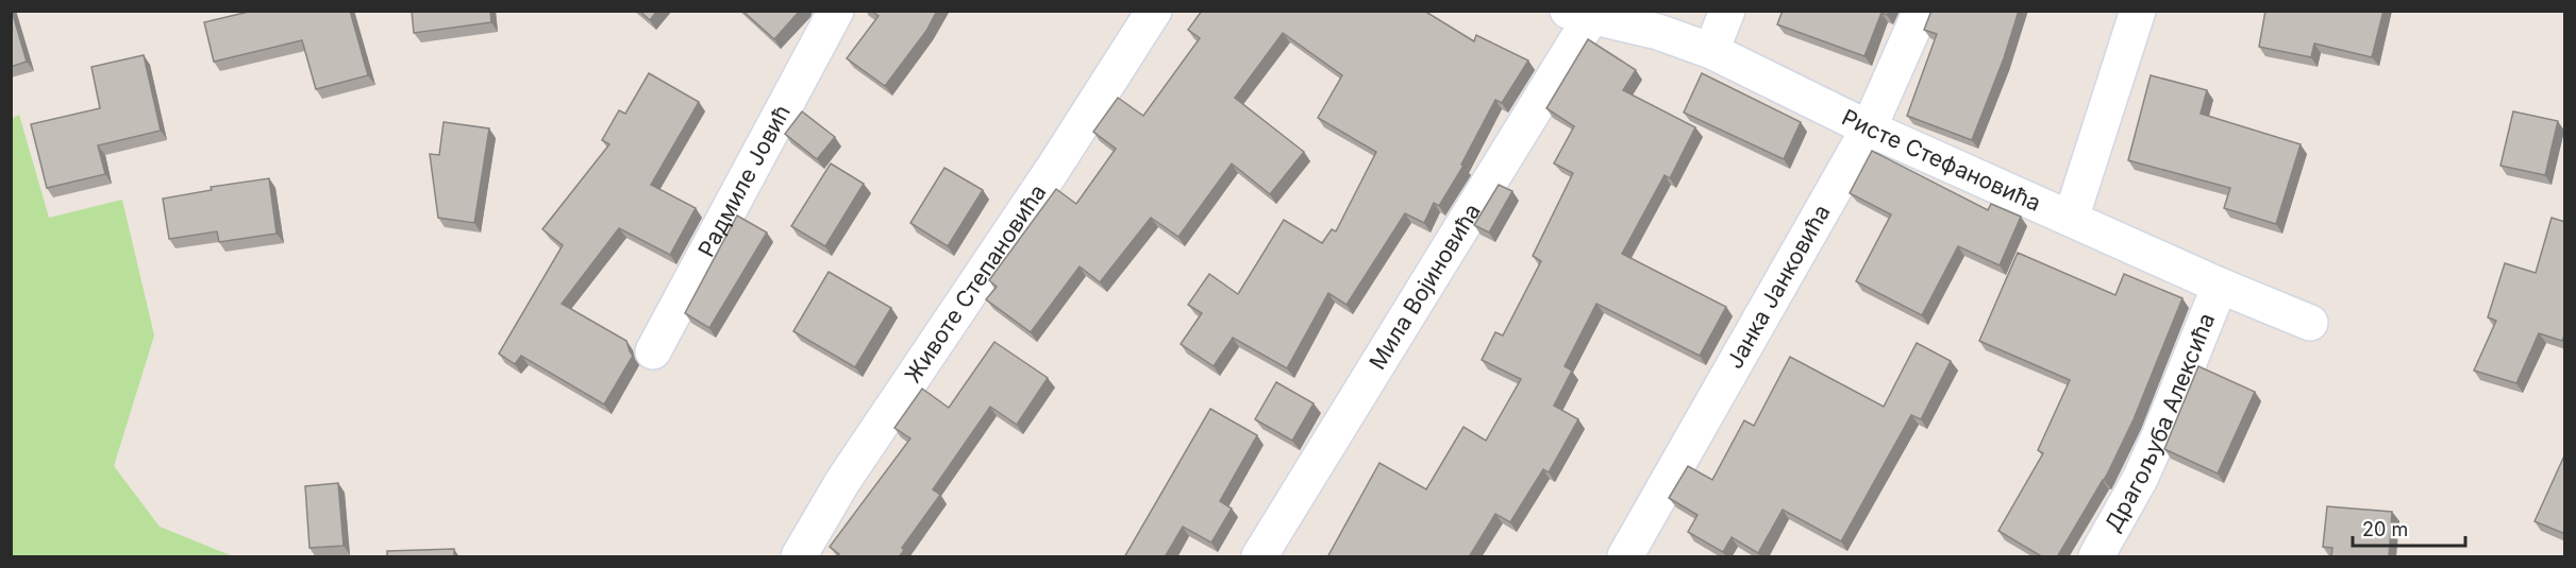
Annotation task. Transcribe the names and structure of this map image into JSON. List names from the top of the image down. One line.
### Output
{"streets":{"street":["Ристе Стефановића","Радмиле Јовић","Животе Степановића","Мила Војиновића","Јанка Јанковића","Драгољуба Алексића"]},"crossings":[["Ристе Стефановића","Мила Војиновића"],["Ристе Стефановића","Јанка Јанковића"],["Ристе Стефановића","Драгољуба Алексића"]],"scale_bar":"20 m"}
